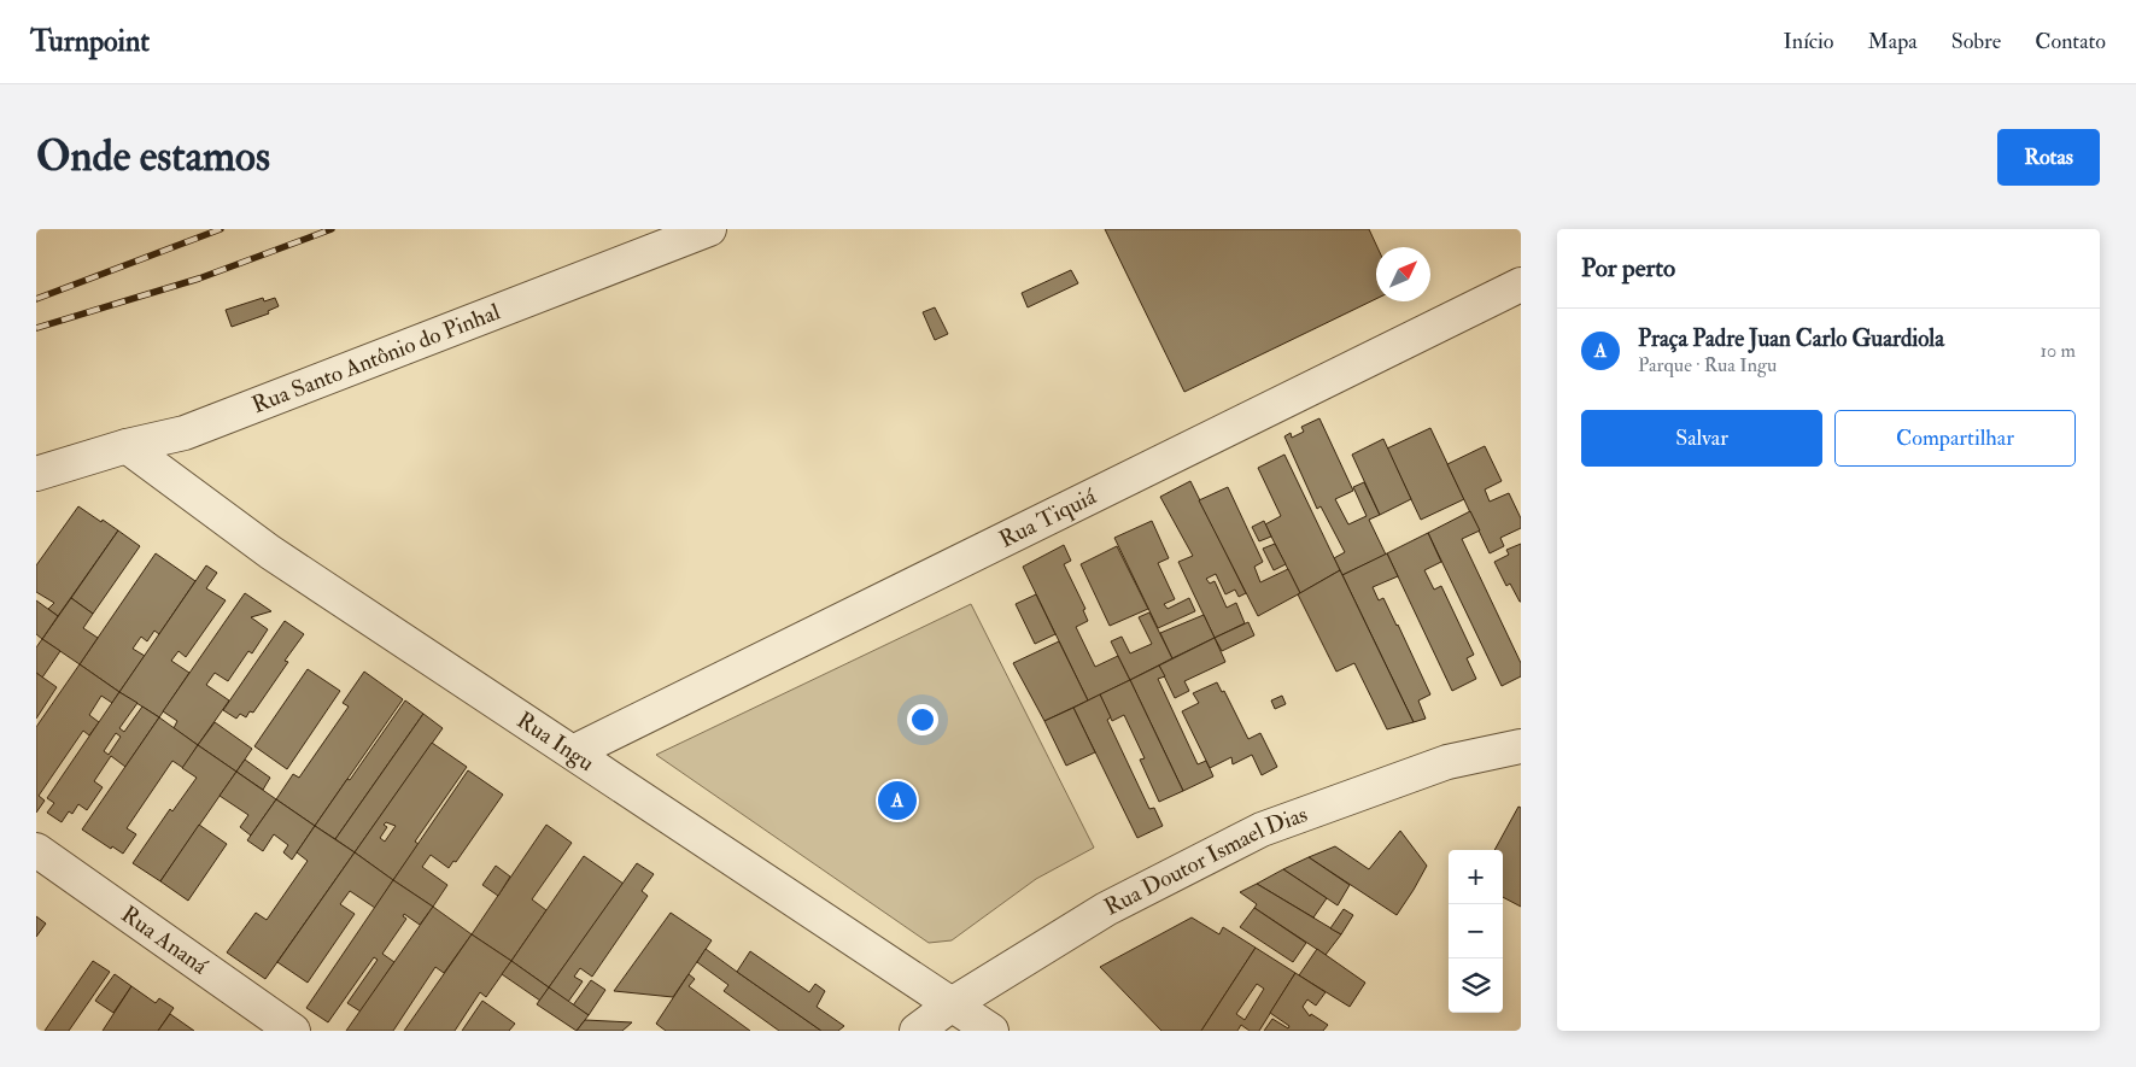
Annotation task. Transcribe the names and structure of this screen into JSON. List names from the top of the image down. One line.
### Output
{"streets":{"street":["Rua Santo Antônio do Pinhal","Rua Tiquiá","Rua Ingu","Rua Doutor Ismael Dias","Rua Ananá"]},"crossings":[["Rua Santo Antônio do Pinhal","Rua Ingu"],["Rua Tiquiá","Rua Ingu"],["Rua Ingu","Rua Doutor Ismael Dias"]],"north":"top right","page":{"header":"Turnpoint","nav":["Início","Mapa","Sobre","Contato"],"buttons":["Rotas",["Salvar","Compartilhar"]],"title":"Onde estamos","heading":"Por perto","list":[{"mark":"A","name":"Praça Padre Juan Carlo Guardiola","note":"Parque · Rua Ingu","value":"10 m"}],"pins":"A","map_buttons":["+","−"]}}
